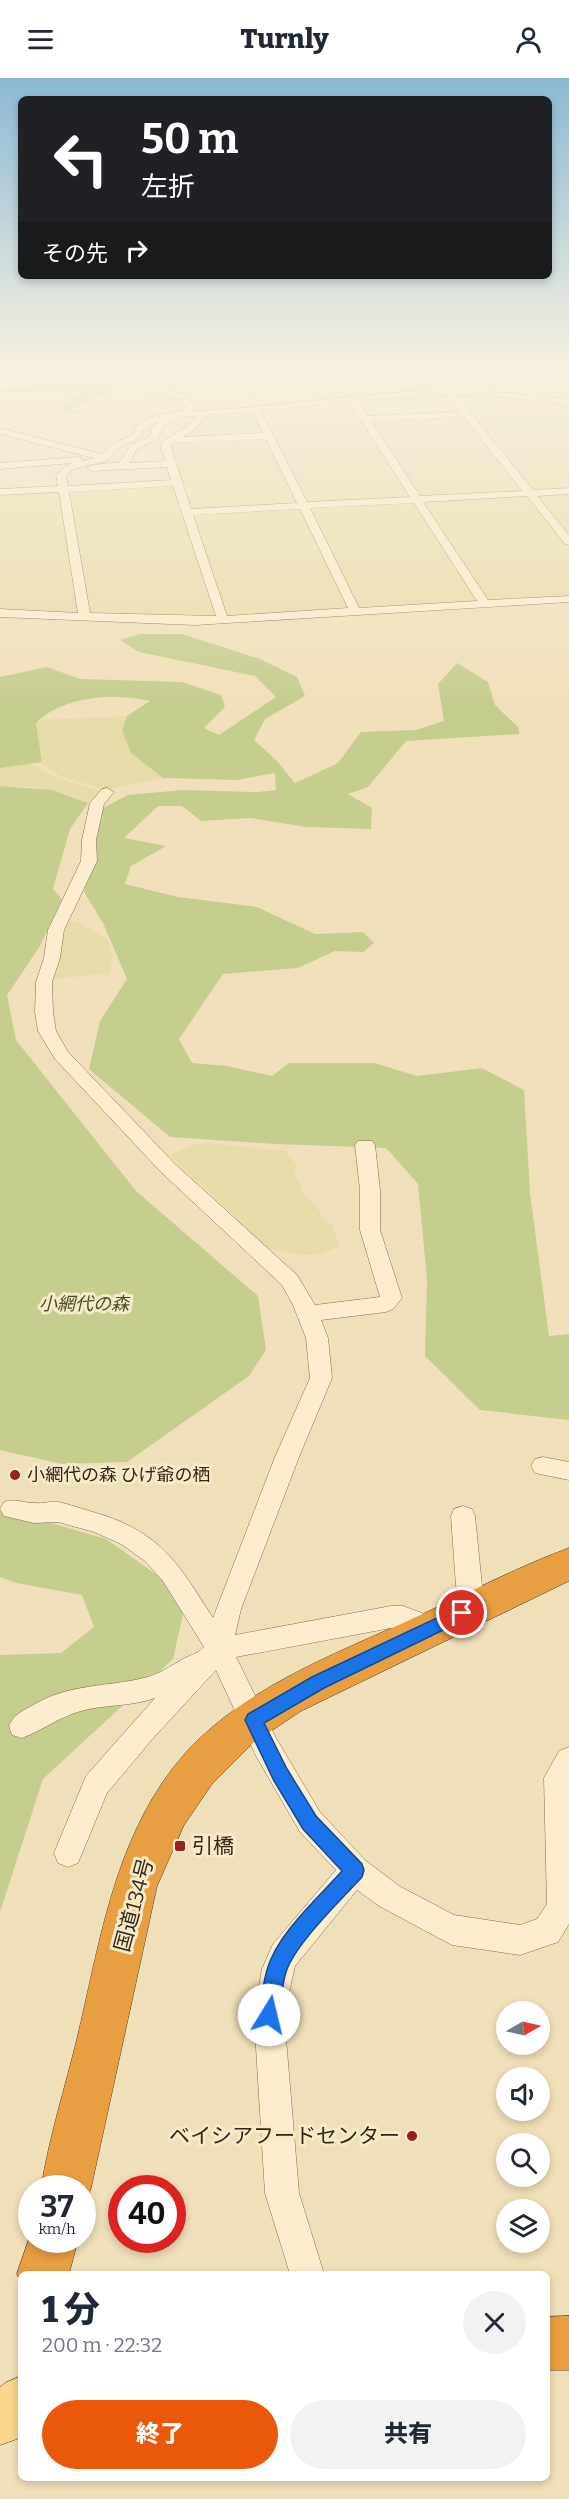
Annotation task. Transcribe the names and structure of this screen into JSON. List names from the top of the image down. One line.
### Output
{"streets":{"highway":["国道134号"]},"parks":["小網代の森"],"places":{"other":["小網代の森 ひげ爺の栖","ベイシアフードセンター"],"transit":["引橋"]},"north":"right","page":{"header":"Turnly","turn":["50 m","左折"],"then":"その先","speed":"37 km/h","limit":"40","heading":["1 分","200 m · 22:32"],"buttons":["終了","共有"]}}
